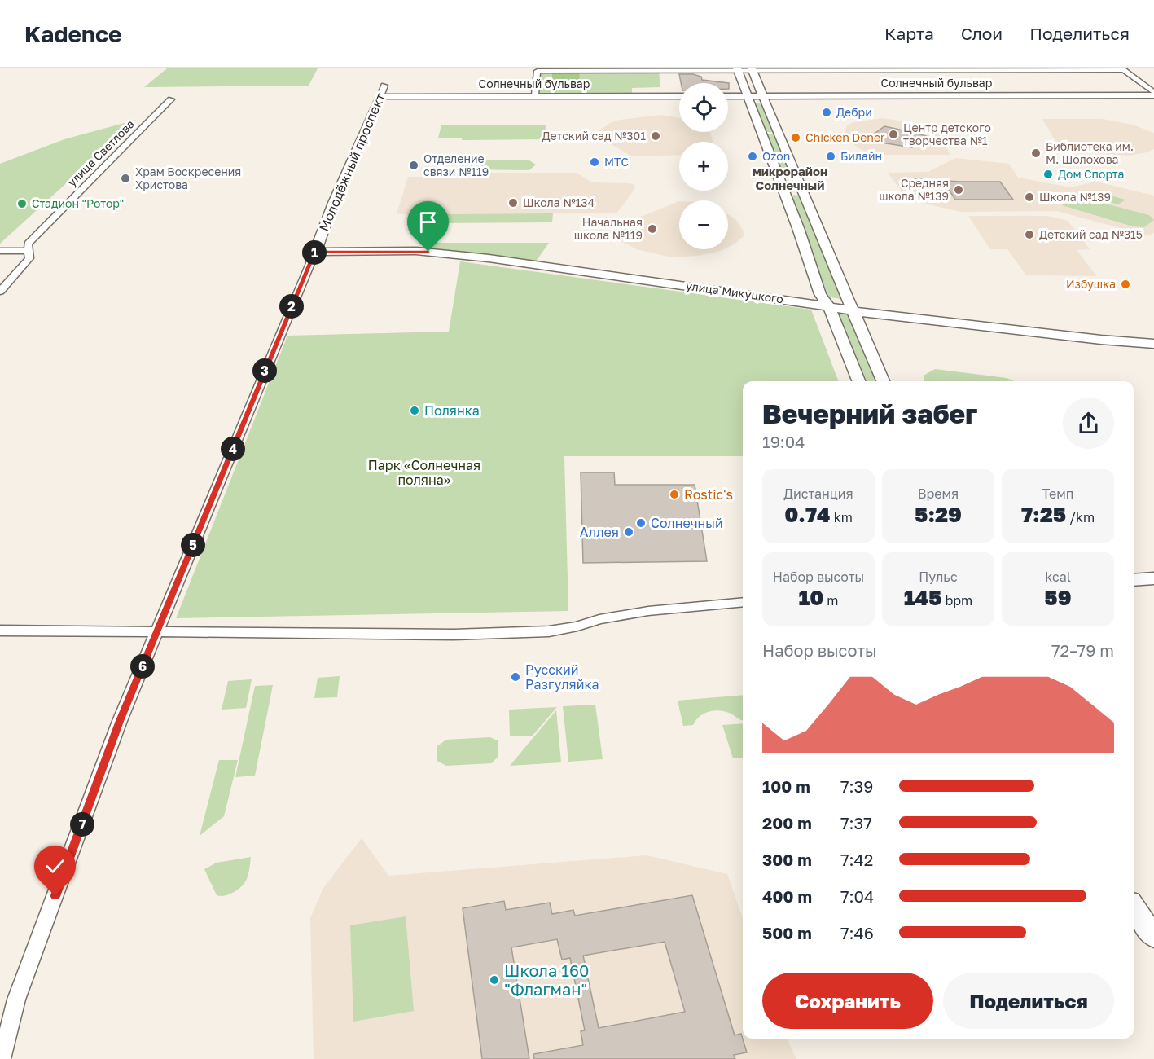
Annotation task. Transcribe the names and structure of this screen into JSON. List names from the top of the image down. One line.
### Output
{"streets":{"main road":["Солнечный бульвар","Молодёжный проспект","улица Микуцкого"],"street":["улица Светлова"]},"crossings":[["Солнечный бульвар","Молодёжный проспект"],["Молодёжный проспект","улица Микуцкого"]],"districts":["микрорайон Солнечный"],"parks":["Парк «Солнечная поляна»"],"places":["Дебри","Центр детского творчества №1","Детский сад №301","Chicken Dener","Библиотека им. М. Шолохова","Ozon","Билайн","МТС","Отделение связи №119","Дом Спорта","Храм Воскресения Христова","Средняя школа №139","Школа №139","Школа №134","Стадион \"Ротор\"","Начальная школа №119","Детский сад №315","Избушка","Полянка","Rostic's","Солнечный","Аллея","Русский Разгуляйка","Школа 160 \"Флагман\""],"page":{"header":"Kadence","nav":["Карта","Слои","Поделиться"],"map_buttons":["+","−"],"pins":["1","2","3","4","5","6","7"],"heading":["Вечерний забег","19:04"],"stats":[["Дистанция","0.74 km"],["Время","5:29"],["Темп","7:25 /km"],["Набор высоты","10 m"],["Пульс","145 bpm"],["kcal","59"]],"chart":["Набор высоты","72–79 m"],"list":[{"name":"100 m","note":"7:39"},{"name":"200 m","note":"7:37"},{"name":"300 m","note":"7:42"},{"name":"400 m","note":"7:04"},{"name":"500 m","note":"7:46"}],"buttons":["Сохранить","Поделиться"]}}
